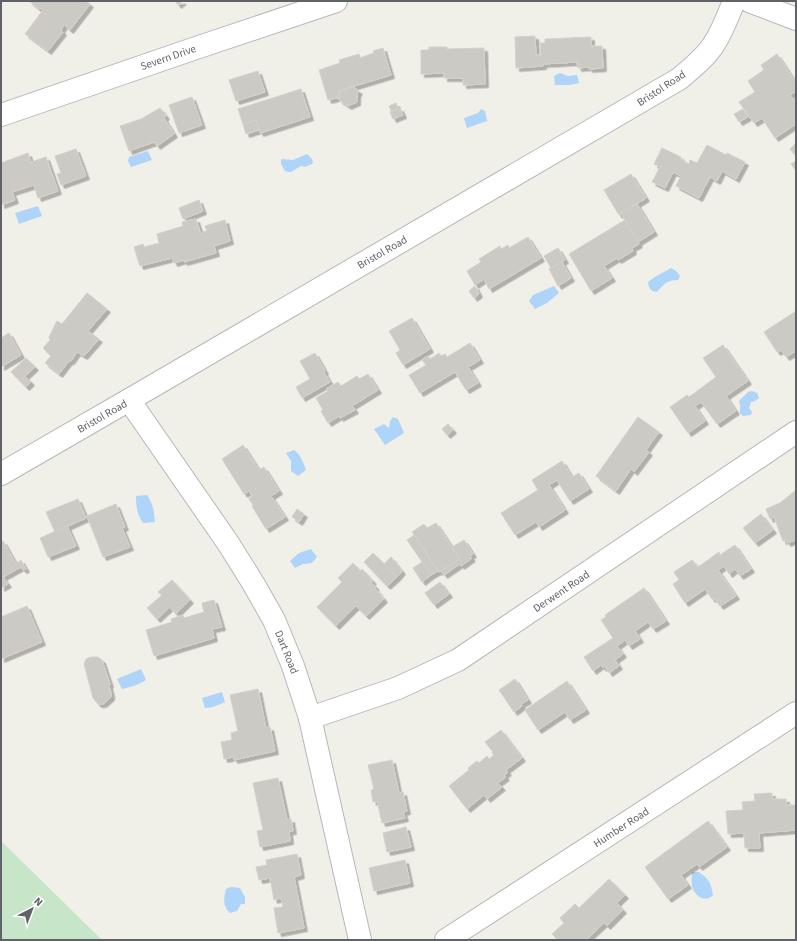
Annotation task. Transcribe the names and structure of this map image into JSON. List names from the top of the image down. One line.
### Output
{"streets":{"street":["Severn Drive","Bristol Road","Derwent Road","Dart Road","Humber Road"]},"crossings":[["Bristol Road","Dart Road"],["Derwent Road","Dart Road"]],"north":"top right"}
